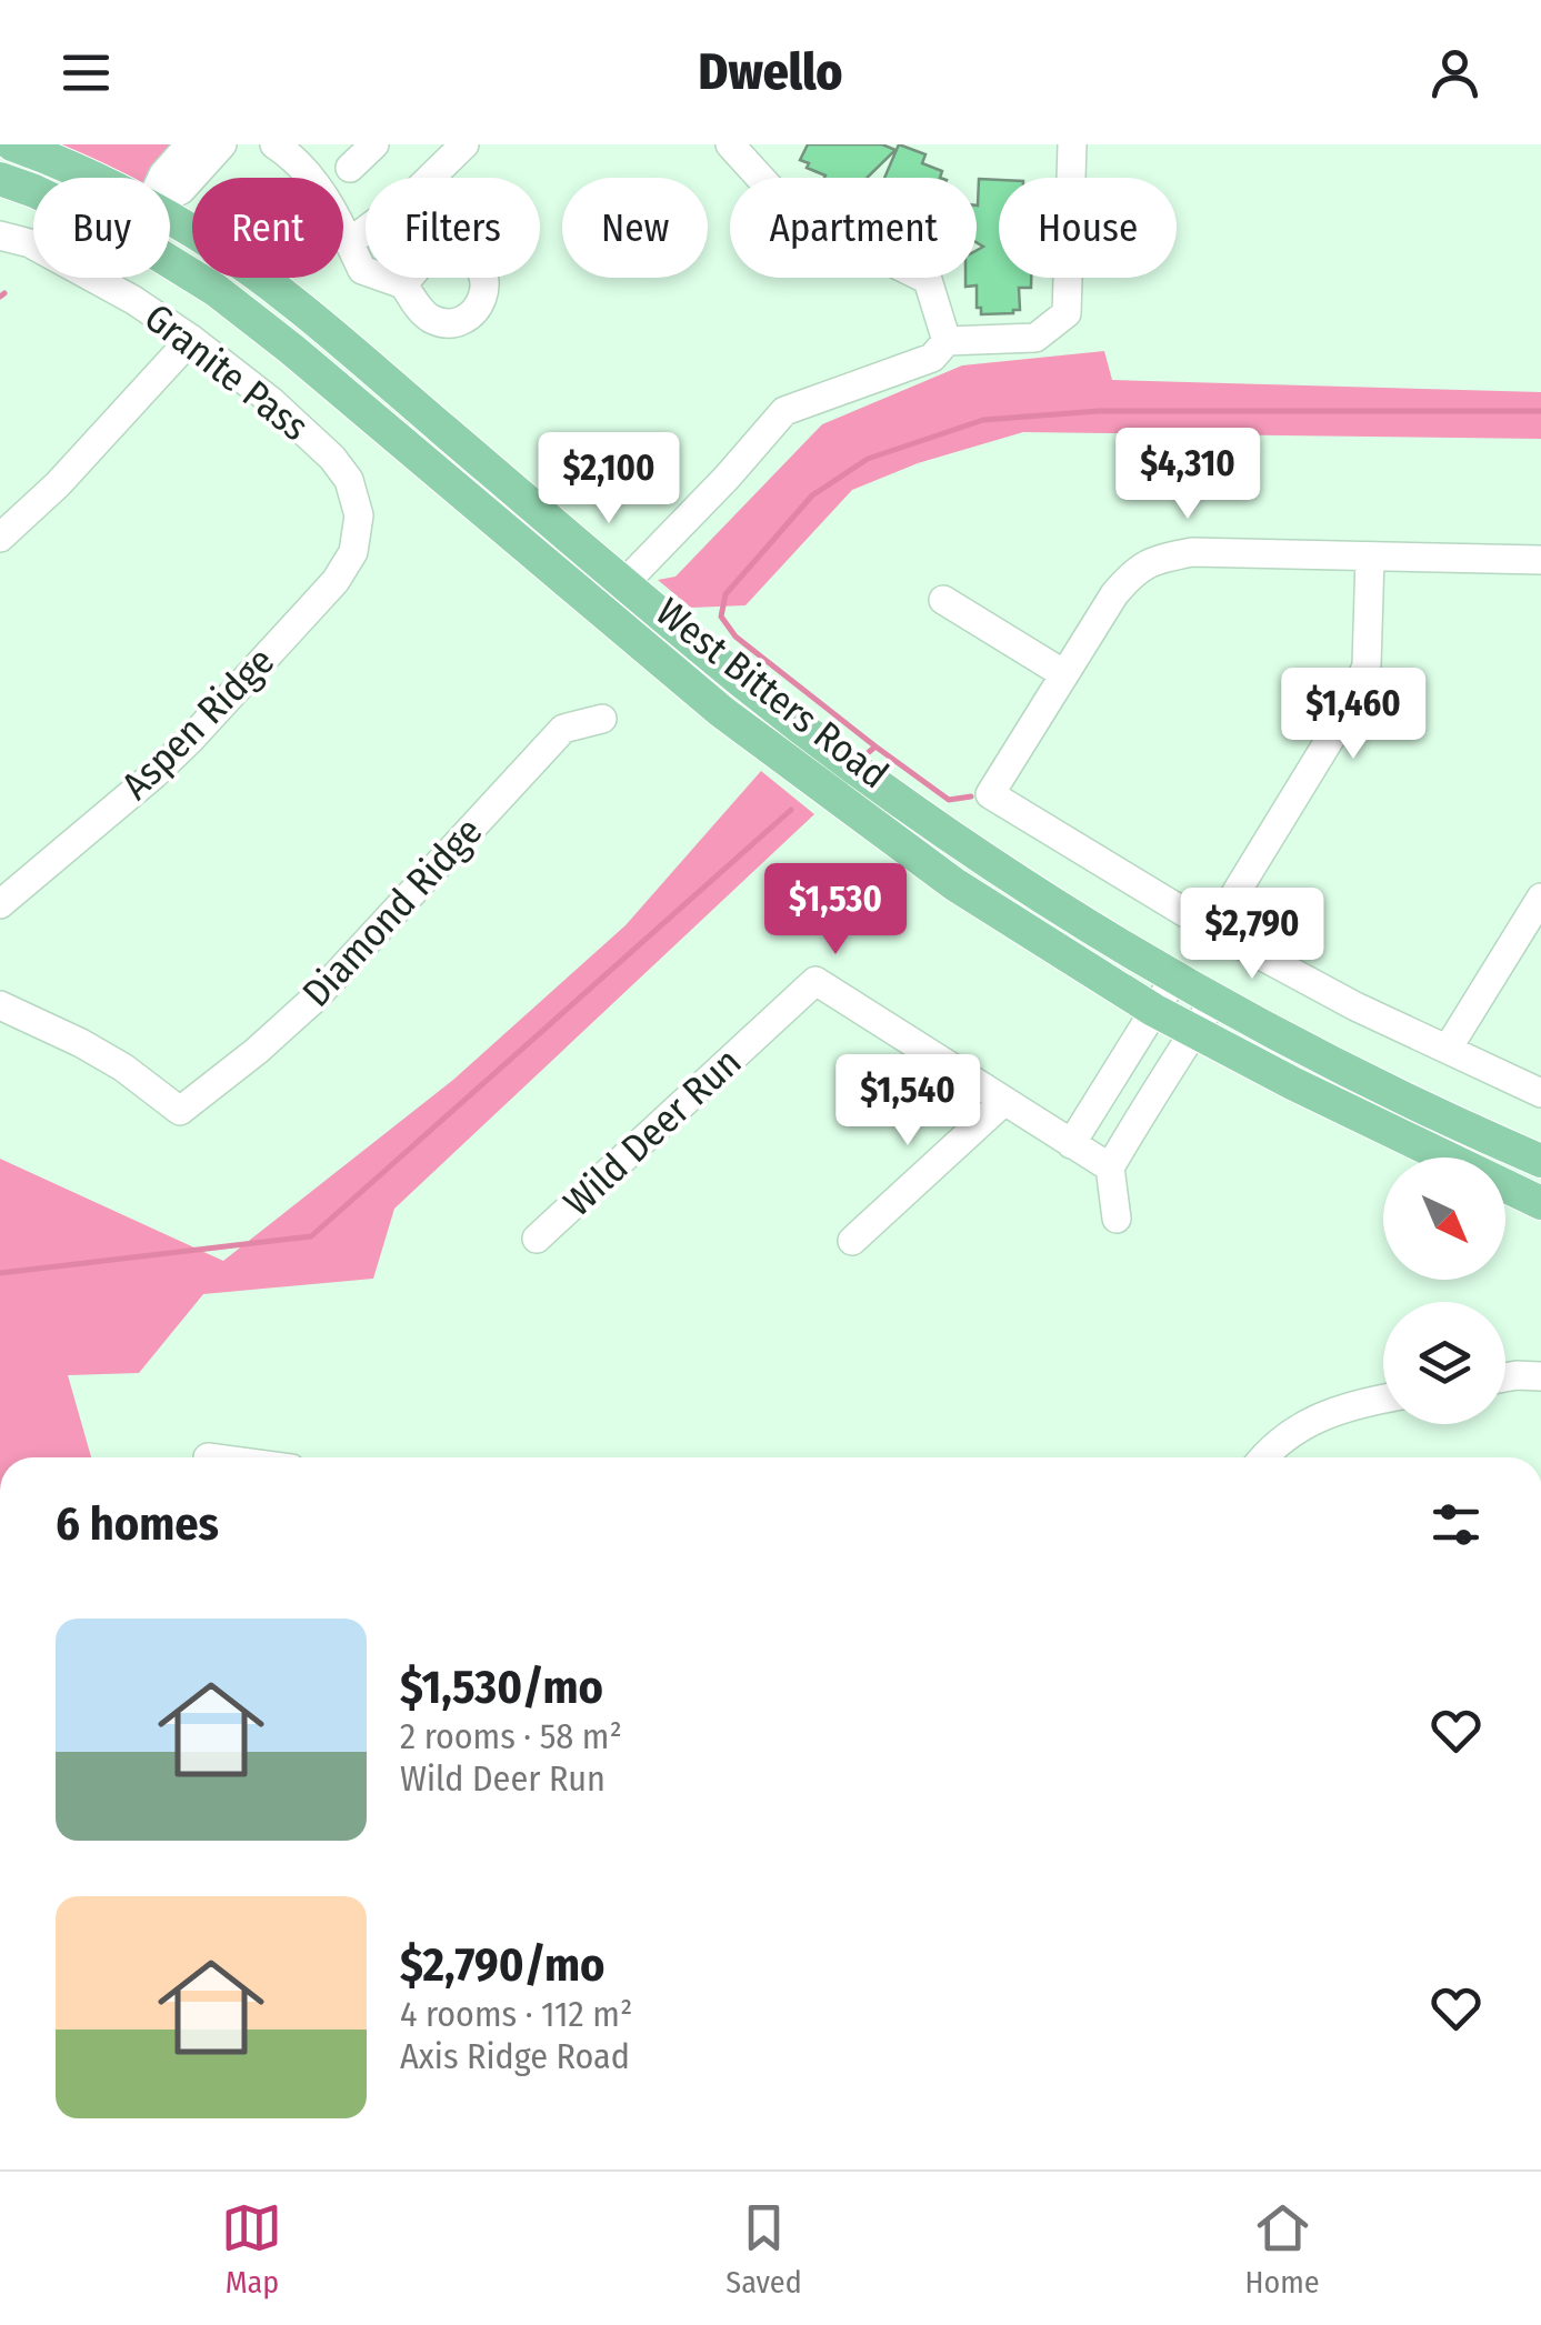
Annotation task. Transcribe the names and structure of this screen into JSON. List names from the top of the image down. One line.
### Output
{"streets":{"main road":["West Bitters Road"],"street":["Granite Pass","Aspen Ridge","Diamond Ridge","Wild Deer Run"]},"crossings":[["Granite Pass","Aspen Ridge"]],"north":"bottom right","page":{"header":"Dwello","chip":["Buy","Rent","Filters","New","Apartment","House"],"price":["$4,310","$2,100","$1,460","$1,530","$2,790","$1,540"],"heading":"6 homes","list":[{"name":"$1,530/mo","note":"2 rooms · 58 m² · Wild Deer Run"},{"name":"$2,790/mo","note":"4 rooms · 112 m² · Axis Ridge Road"}],"tabs":["Map","Saved","Home"]}}
